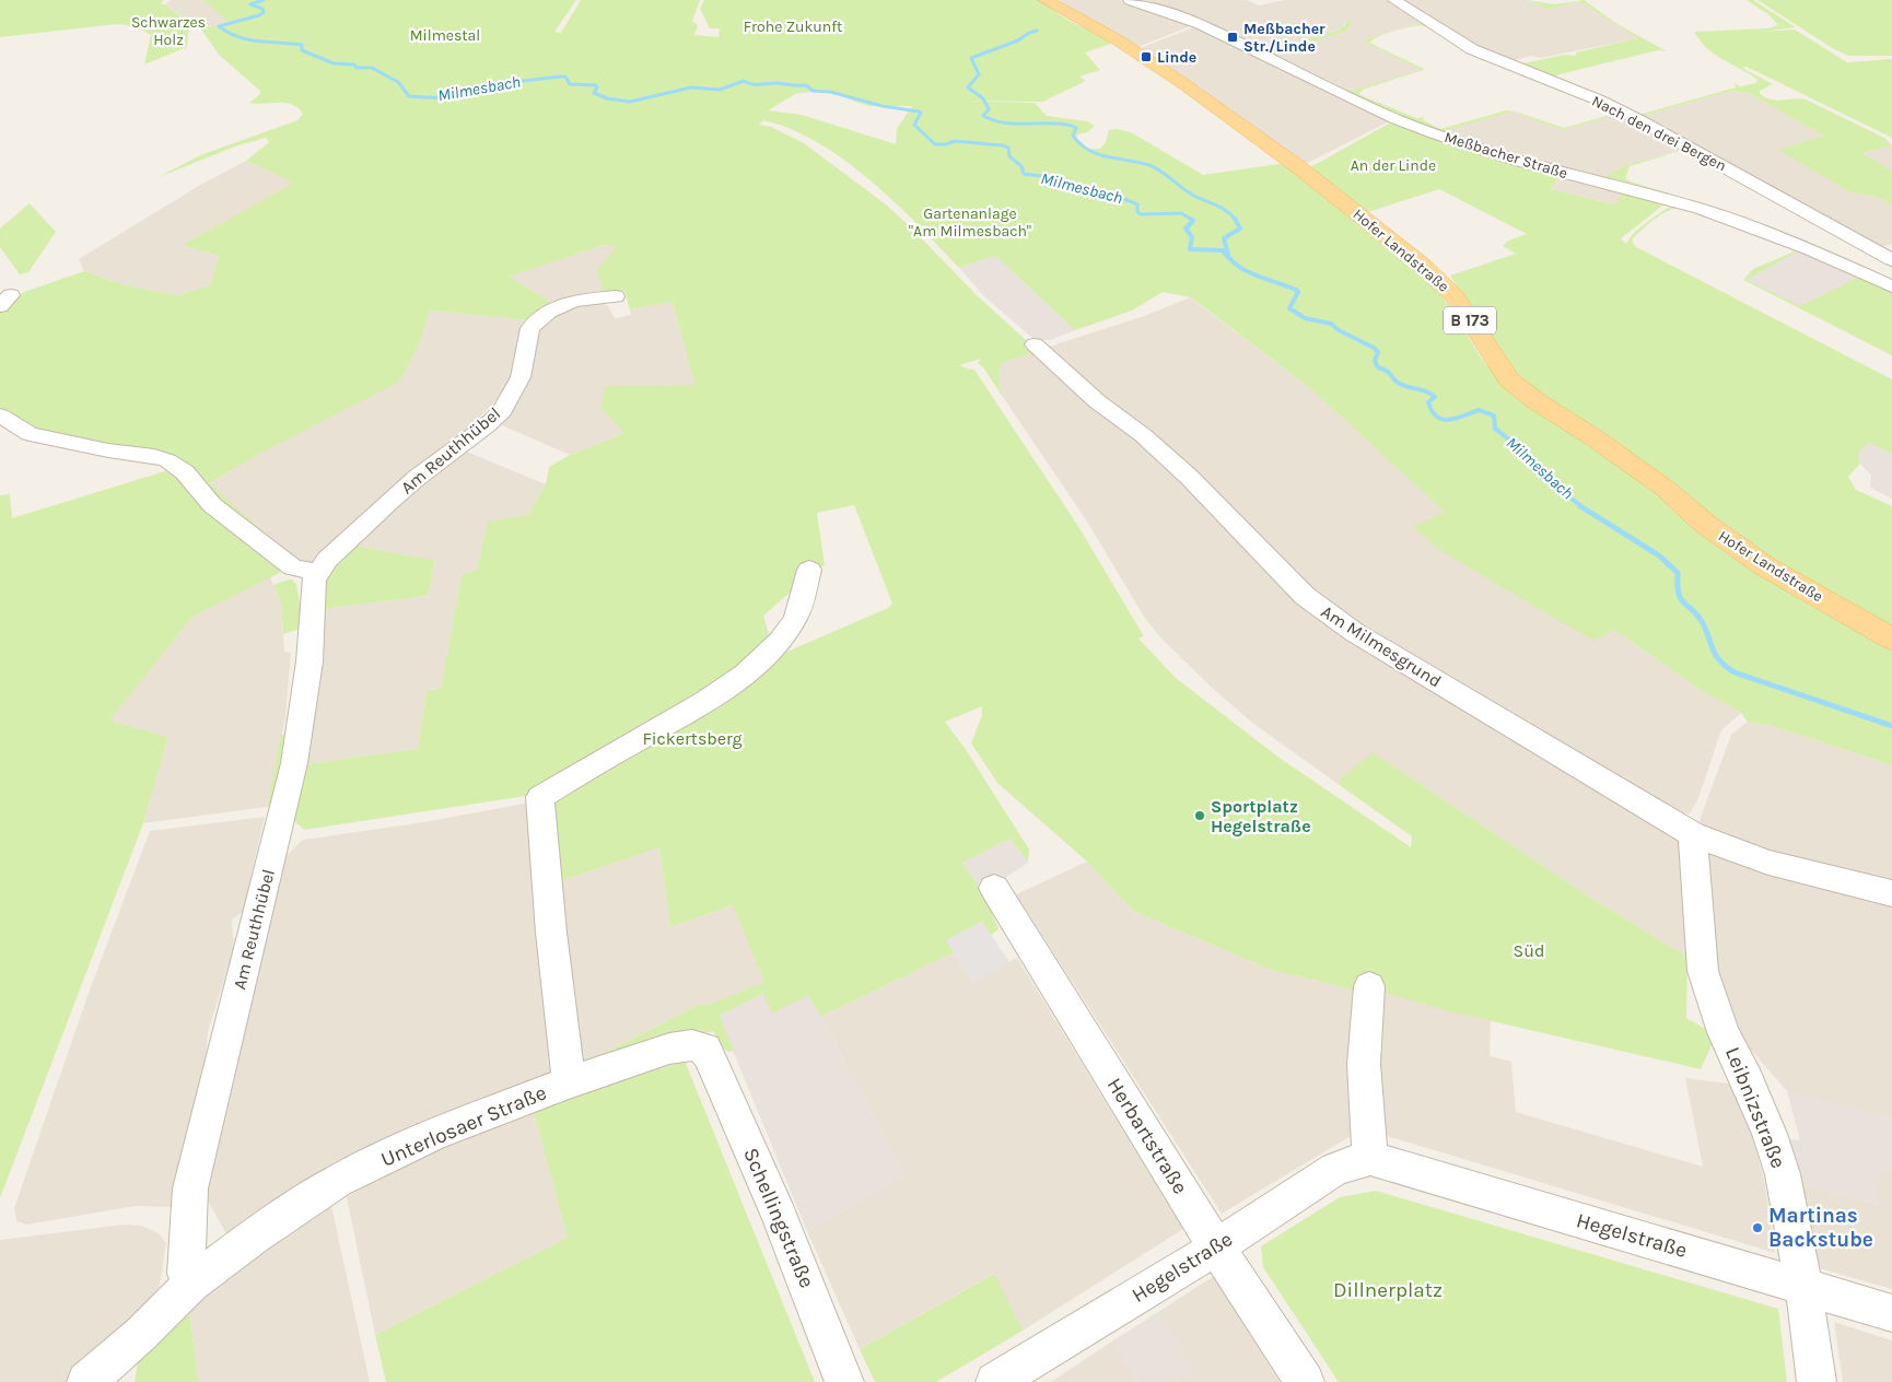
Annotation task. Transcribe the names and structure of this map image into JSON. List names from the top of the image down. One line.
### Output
{"streets":{"main road":["Hofer Landstraße","B 173"],"street":["Nach den drei Bergen","Meßbacher Straße","Am Reuthhübel","Am Milmesgrund","Leibnizstraße","Unterlosaer Straße","Herbartstraße","Schellingstraße","Hegelstraße"]},"crossings":[["Am Reuthhübel","Unterlosaer Straße"],["Am Milmesgrund","Leibnizstraße"],["Leibnizstraße","Hegelstraße"],["Unterlosaer Straße","Schellingstraße"],["Herbartstraße","Hegelstraße"]],"water":["Milmesbach"],"parks":["Schwarzes Holz","Frohe Zukunft","Milmestal","An der Linde","Gartenanlage \"Am Milmesbach\"","Fickertsberg","Süd","Dillnerplatz"],"places":{"transit":["Meßbacher Str./Linde","Linde"],"other":["Sportplatz Hegelstraße","Martinas Backstube"]}}
